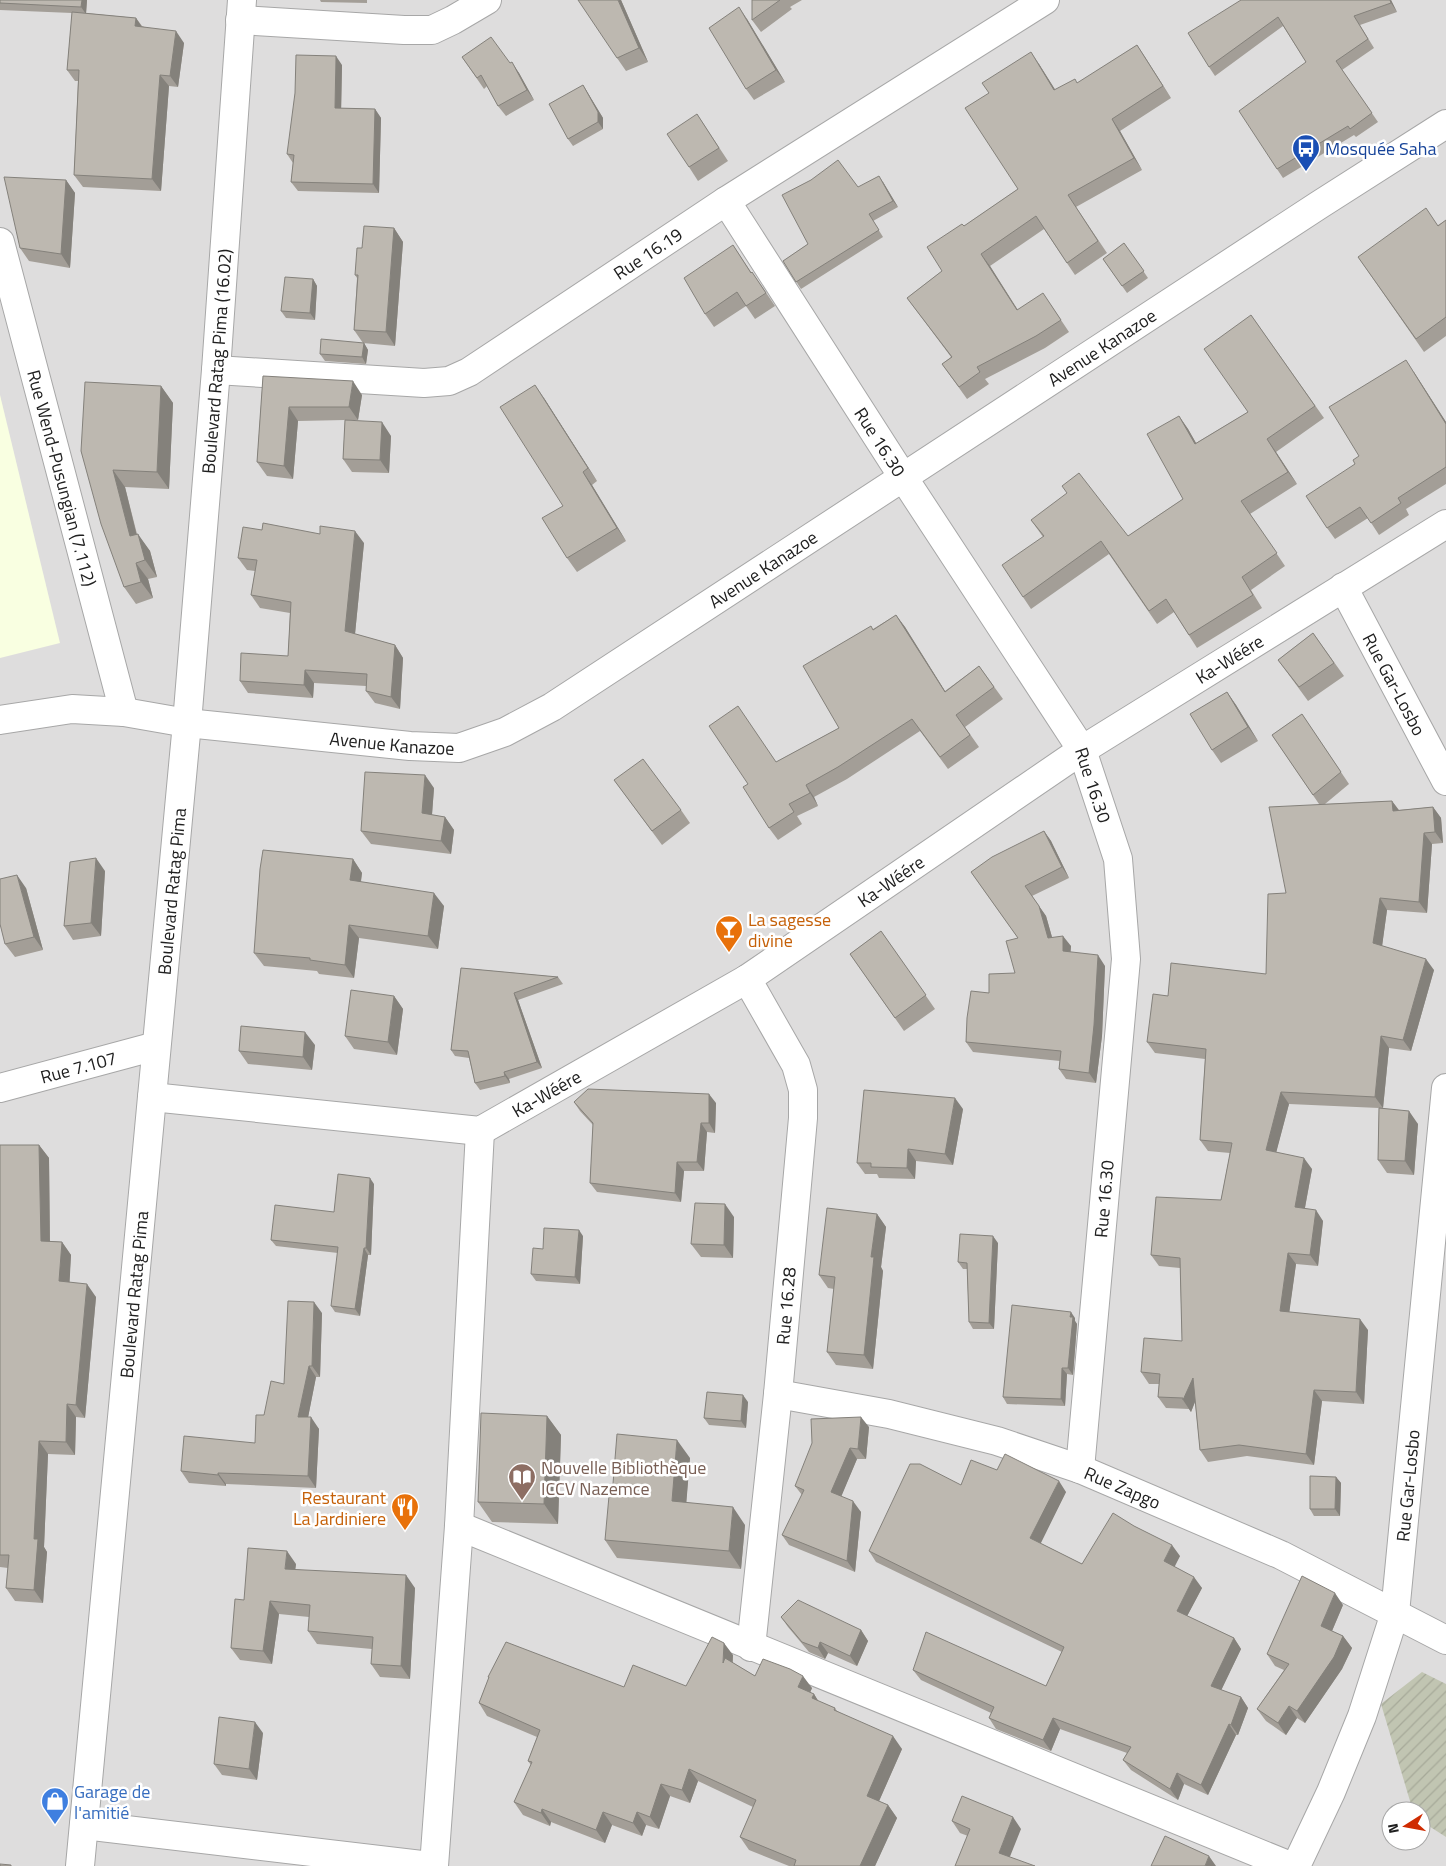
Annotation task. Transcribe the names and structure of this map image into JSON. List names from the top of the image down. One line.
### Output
{"streets":{"street":["Rue 16.19","Avenue Kanazoe","Boulevard Ratag Pima (16.02)","Rue 16.30","Rue Wend-Pusungian (7.112)","Ka-Wéére","Rue Gar-Losbo","Boulevard Ratag Pima","Rue 7.107","Rue 16.28","Rue Zapgo"]},"crossings":[["Rue 16.19","Boulevard Ratag Pima (16.02)"],["Rue 16.19","Rue 16.30"],["Avenue Kanazoe","Boulevard Ratag Pima (16.02)"],["Avenue Kanazoe","Rue 16.30"],["Avenue Kanazoe","Rue Wend-Pusungian (7.112)"],["Avenue Kanazoe","Boulevard Ratag Pima"],["Boulevard Ratag Pima (16.02)","Boulevard Ratag Pima"],["Rue 16.30","Ka-Wéére"],["Rue 16.30","Rue Zapgo"],["Ka-Wéére","Rue Gar-Losbo"],["Ka-Wéére","Rue 16.28"],["Rue Gar-Losbo","Rue Zapgo"],["Boulevard Ratag Pima","Rue 7.107"],["Rue 16.28","Rue Zapgo"]],"places":{"bus stop":["Mosquée Saha"],"bar":["La sagesse divine"],"library":["Nouvelle Bibliothèque ICCV Nazemce"],"restaurant":["Restaurant La Jardiniere"],"shop":["Garage de l'amitié"]},"north":"left"}
